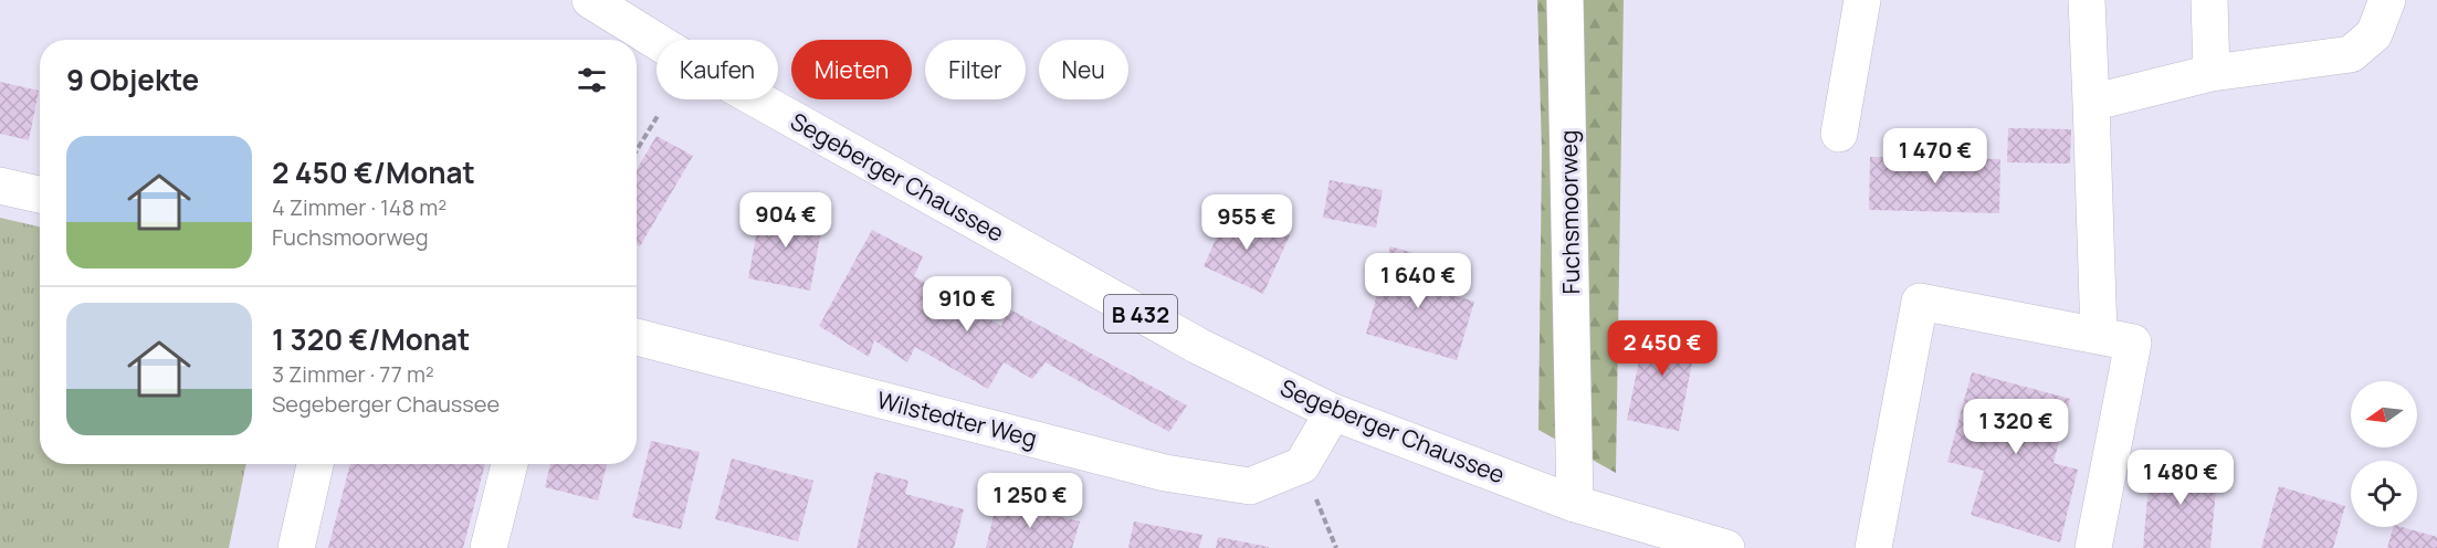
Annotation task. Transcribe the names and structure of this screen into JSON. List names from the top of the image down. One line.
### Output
{"streets":{"street":["Segeberger Chaussee","Fuchsmoorweg","B 432","Wilstedter Weg"]},"crossings":[["Segeberger Chaussee","Fuchsmoorweg"]],"north":"left","page":{"chip":["Kaufen","Mieten","Filter","Neu"],"heading":"9 Objekte","list":[{"name":"2 450 €/Monat","note":"4 Zimmer · 148 m² · Fuchsmoorweg"},{"name":"1 320 €/Monat","note":"3 Zimmer · 77 m² · Segeberger Chaussee"}],"price":["1 470 €","904 €","955 €","1 640 €","910 €","2 450 €","1 320 €","1 480 €","1 250 €"]}}
